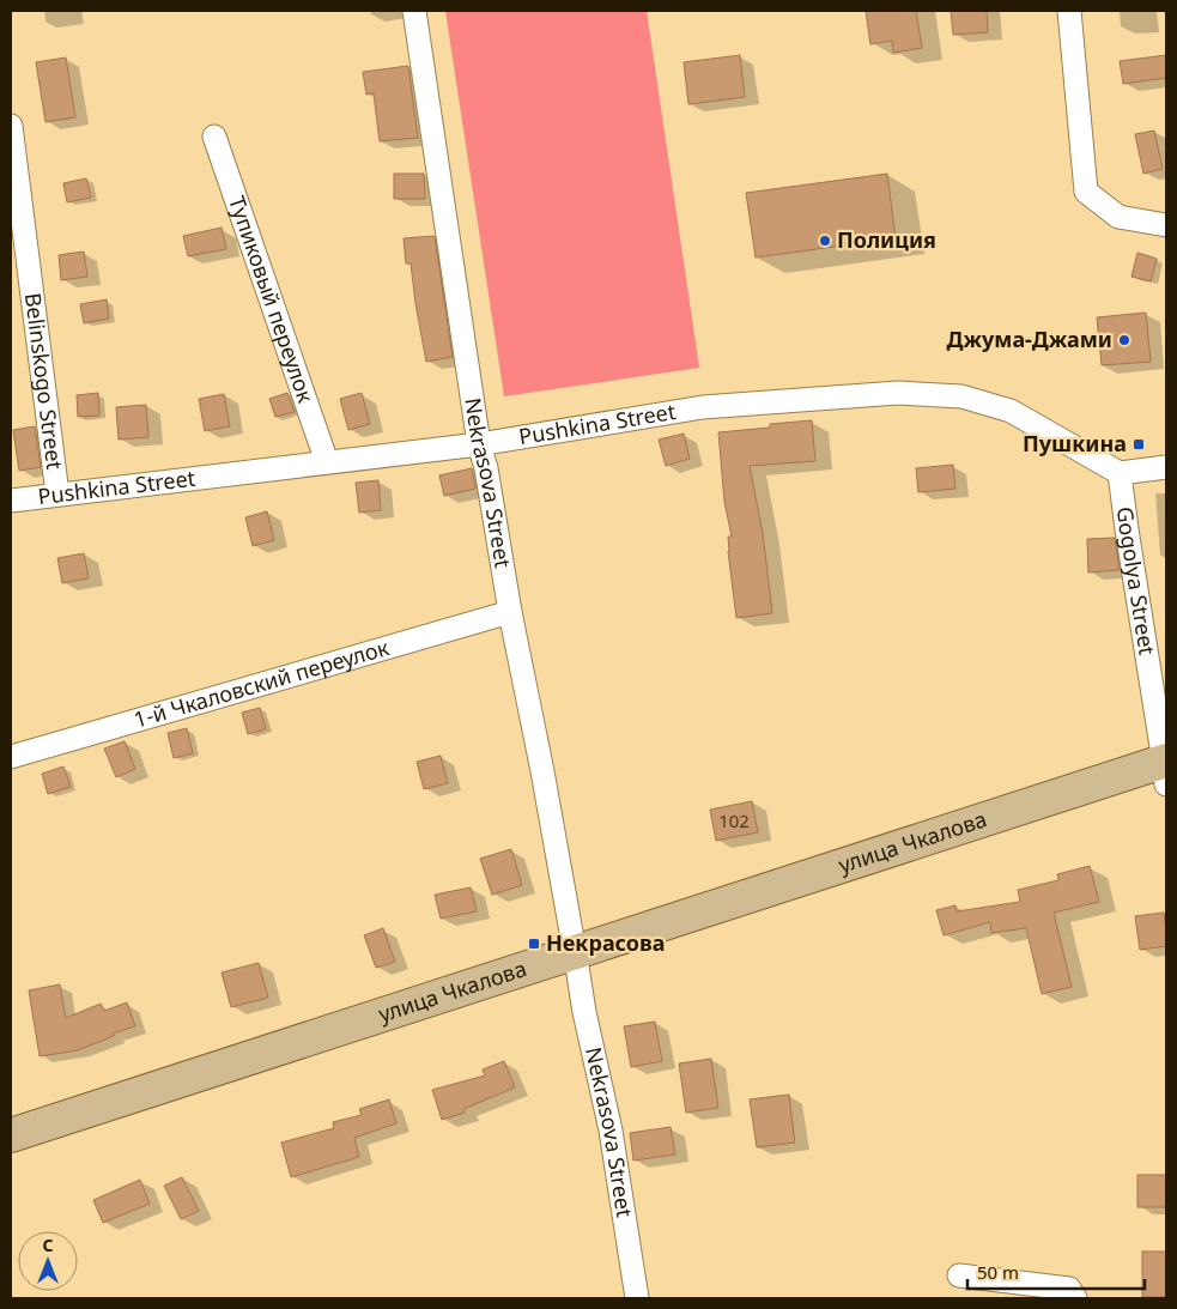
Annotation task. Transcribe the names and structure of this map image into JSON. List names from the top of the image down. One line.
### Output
{"streets":{"main road":["улица Чкалова"],"street":["Тупиковый переулок","Belinskogo Street","Pushkina Street","Nekrasova Street","Gogolya Street","1-й Чкаловский переулок"]},"crossings":[["Тупиковый переулок","Pushkina Street"],["Belinskogo Street","Pushkina Street"],["Pushkina Street","Nekrasova Street"],["Pushkina Street","Gogolya Street"],["Nekrasova Street","1-й Чкаловский переулок"],["Nekrasova Street","улица Чкалова"],["Gogolya Street","улица Чкалова"]],"places":{"other":["Полиция","Джума-Джами"],"transit":["Пушкина","Некрасова"]},"house_numbers":["102"],"scale_bar":"50 m","north":"top"}
